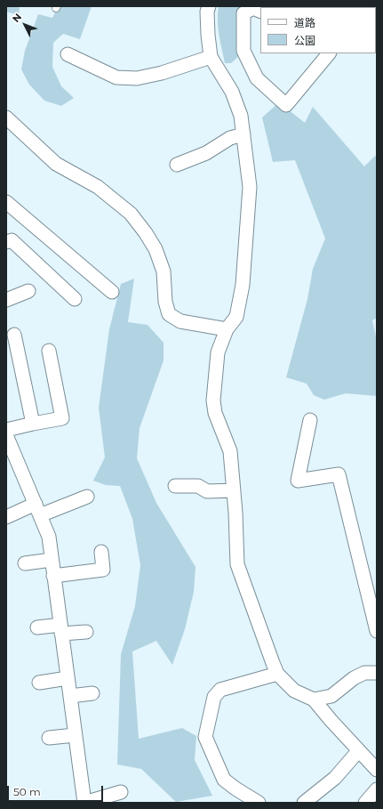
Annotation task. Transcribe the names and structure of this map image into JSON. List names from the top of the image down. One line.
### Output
{"legend":["道路","公園"],"scale_bar":"50 m","north":"top left"}
